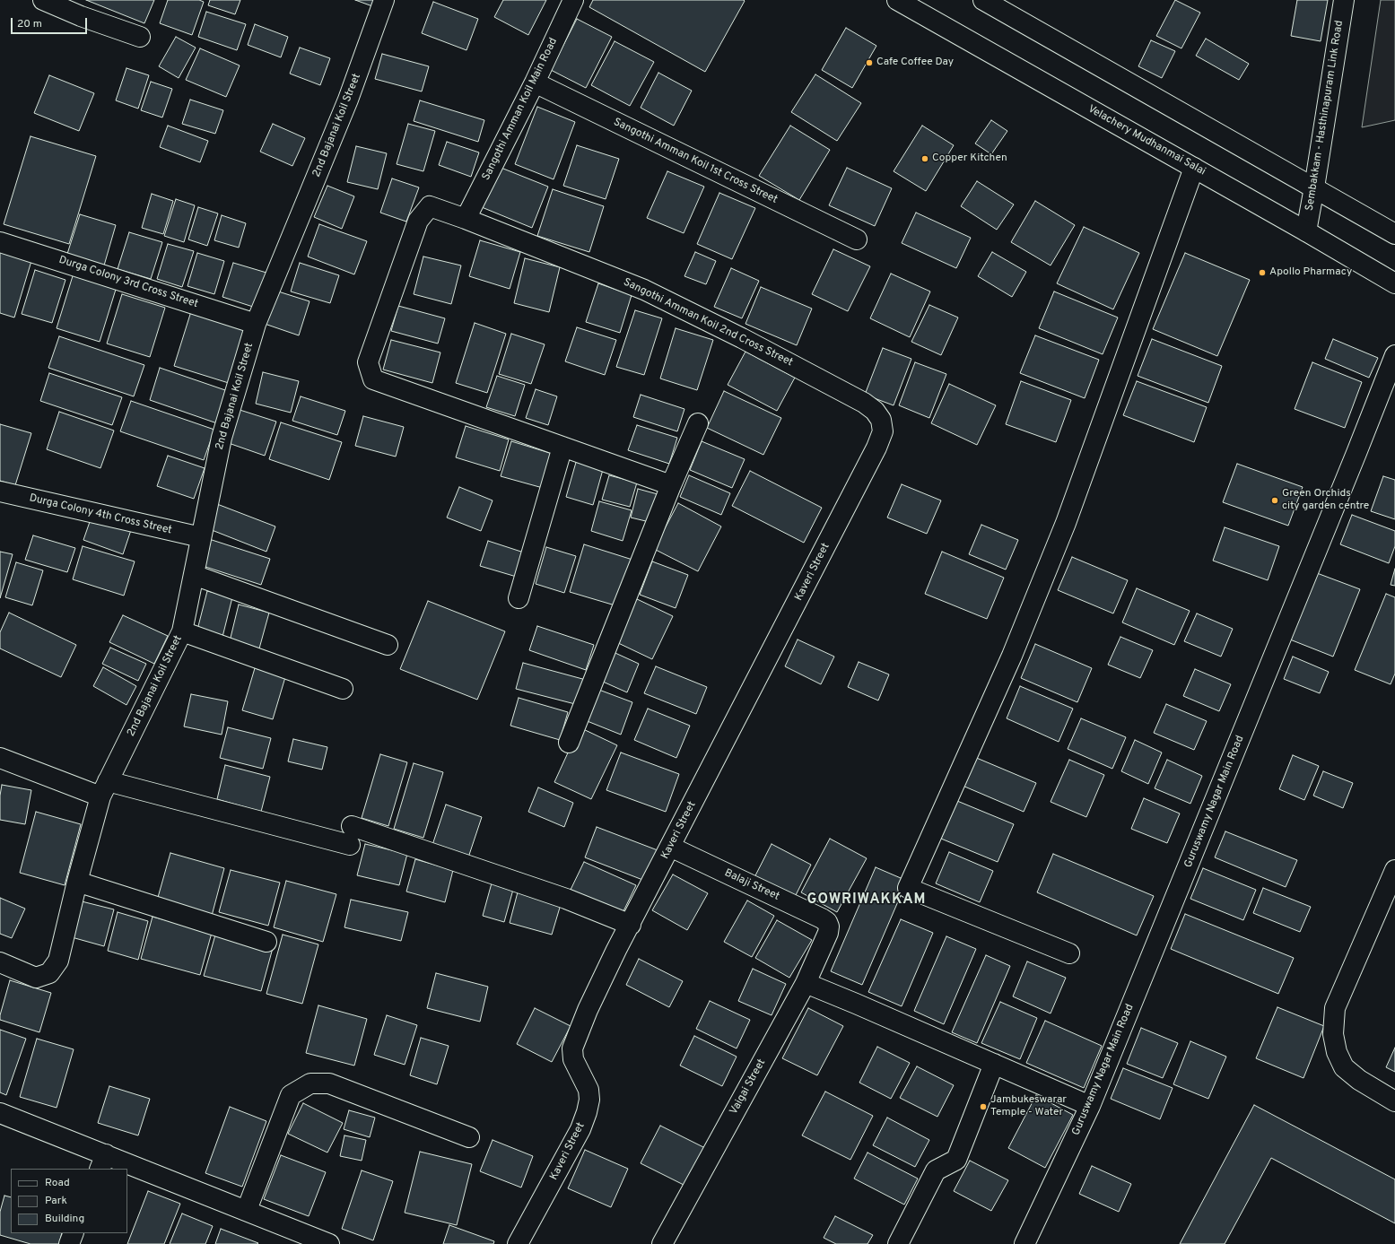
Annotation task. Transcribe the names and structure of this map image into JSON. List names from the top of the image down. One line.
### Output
{"streets":{"street":["Sangothi Amman Koil Main Road","Sembakkam - Hasthinapuram Link Road","2nd Bajanai Koil Street","Velachery Mudhanmai Salai","Sangothi Amman Koil 1st Cross Street","Durga Colony 3rd Cross Street","Sangothi Amman Koil 2nd Cross Street","Durga Colony 4th Cross Street","Kaveri Street","Guruswamy Nagar Main Road","Balaji Street","Vaigai Street"]},"crossings":[["Sangothi Amman Koil Main Road","Sangothi Amman Koil 1st Cross Street"],["Sangothi Amman Koil Main Road","Sangothi Amman Koil 2nd Cross Street"],["Sembakkam - Hasthinapuram Link Road","Velachery Mudhanmai Salai"],["2nd Bajanai Koil Street","Durga Colony 3rd Cross Street"],["2nd Bajanai Koil Street","Durga Colony 4th Cross Street"],["Sangothi Amman Koil 2nd Cross Street","Kaveri Street"],["Kaveri Street","Balaji Street"],["Balaji Street","Vaigai Street"]],"districts":["GOWRIWAKKAM"],"places":["Cafe Coffee Day","Copper Kitchen","Apollo Pharmacy","Green Orchids city garden centre","Jambukeswarar Temple - Water"],"legend":["Road","Park","Building"],"scale_bar":"20 m"}
